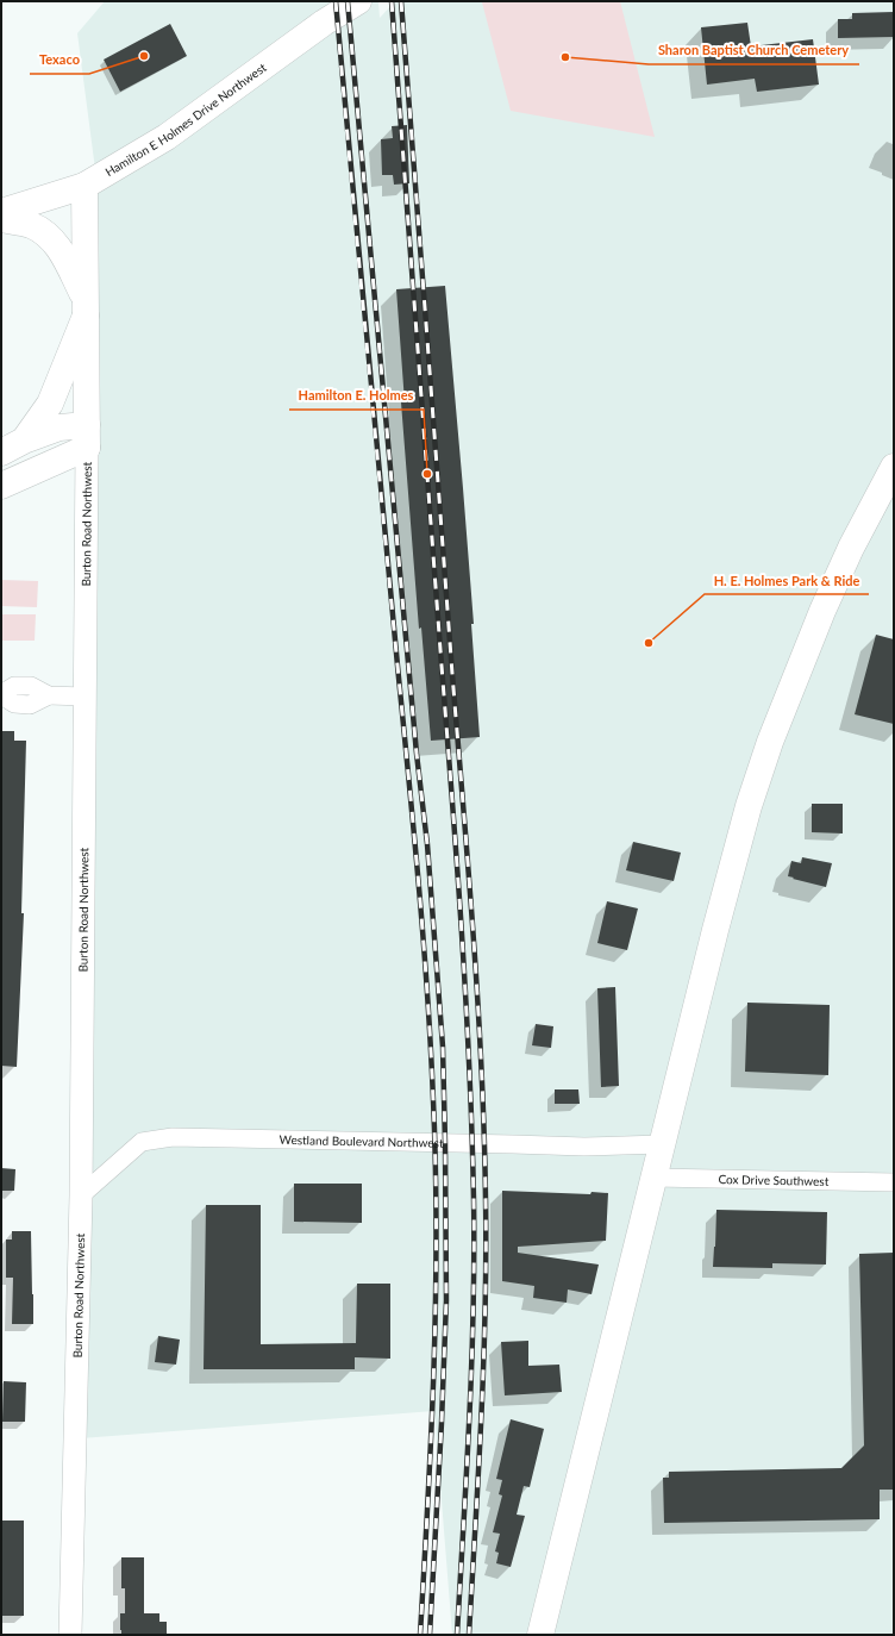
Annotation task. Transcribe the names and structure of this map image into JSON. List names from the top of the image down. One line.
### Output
{"streets":{"main road":["Hamilton E Holmes Drive Northwest","Burton Road Northwest"],"street":["Westland Boulevard Northwest","Cox Drive Southwest"]},"crossings":[["Hamilton E Holmes Drive Northwest","Burton Road Northwest"],["Burton Road Northwest","Westland Boulevard Northwest"]],"places":["Texaco","Sharon Baptist Church Cemetery","Hamilton E. Holmes","H. E. Holmes Park & Ride"]}
